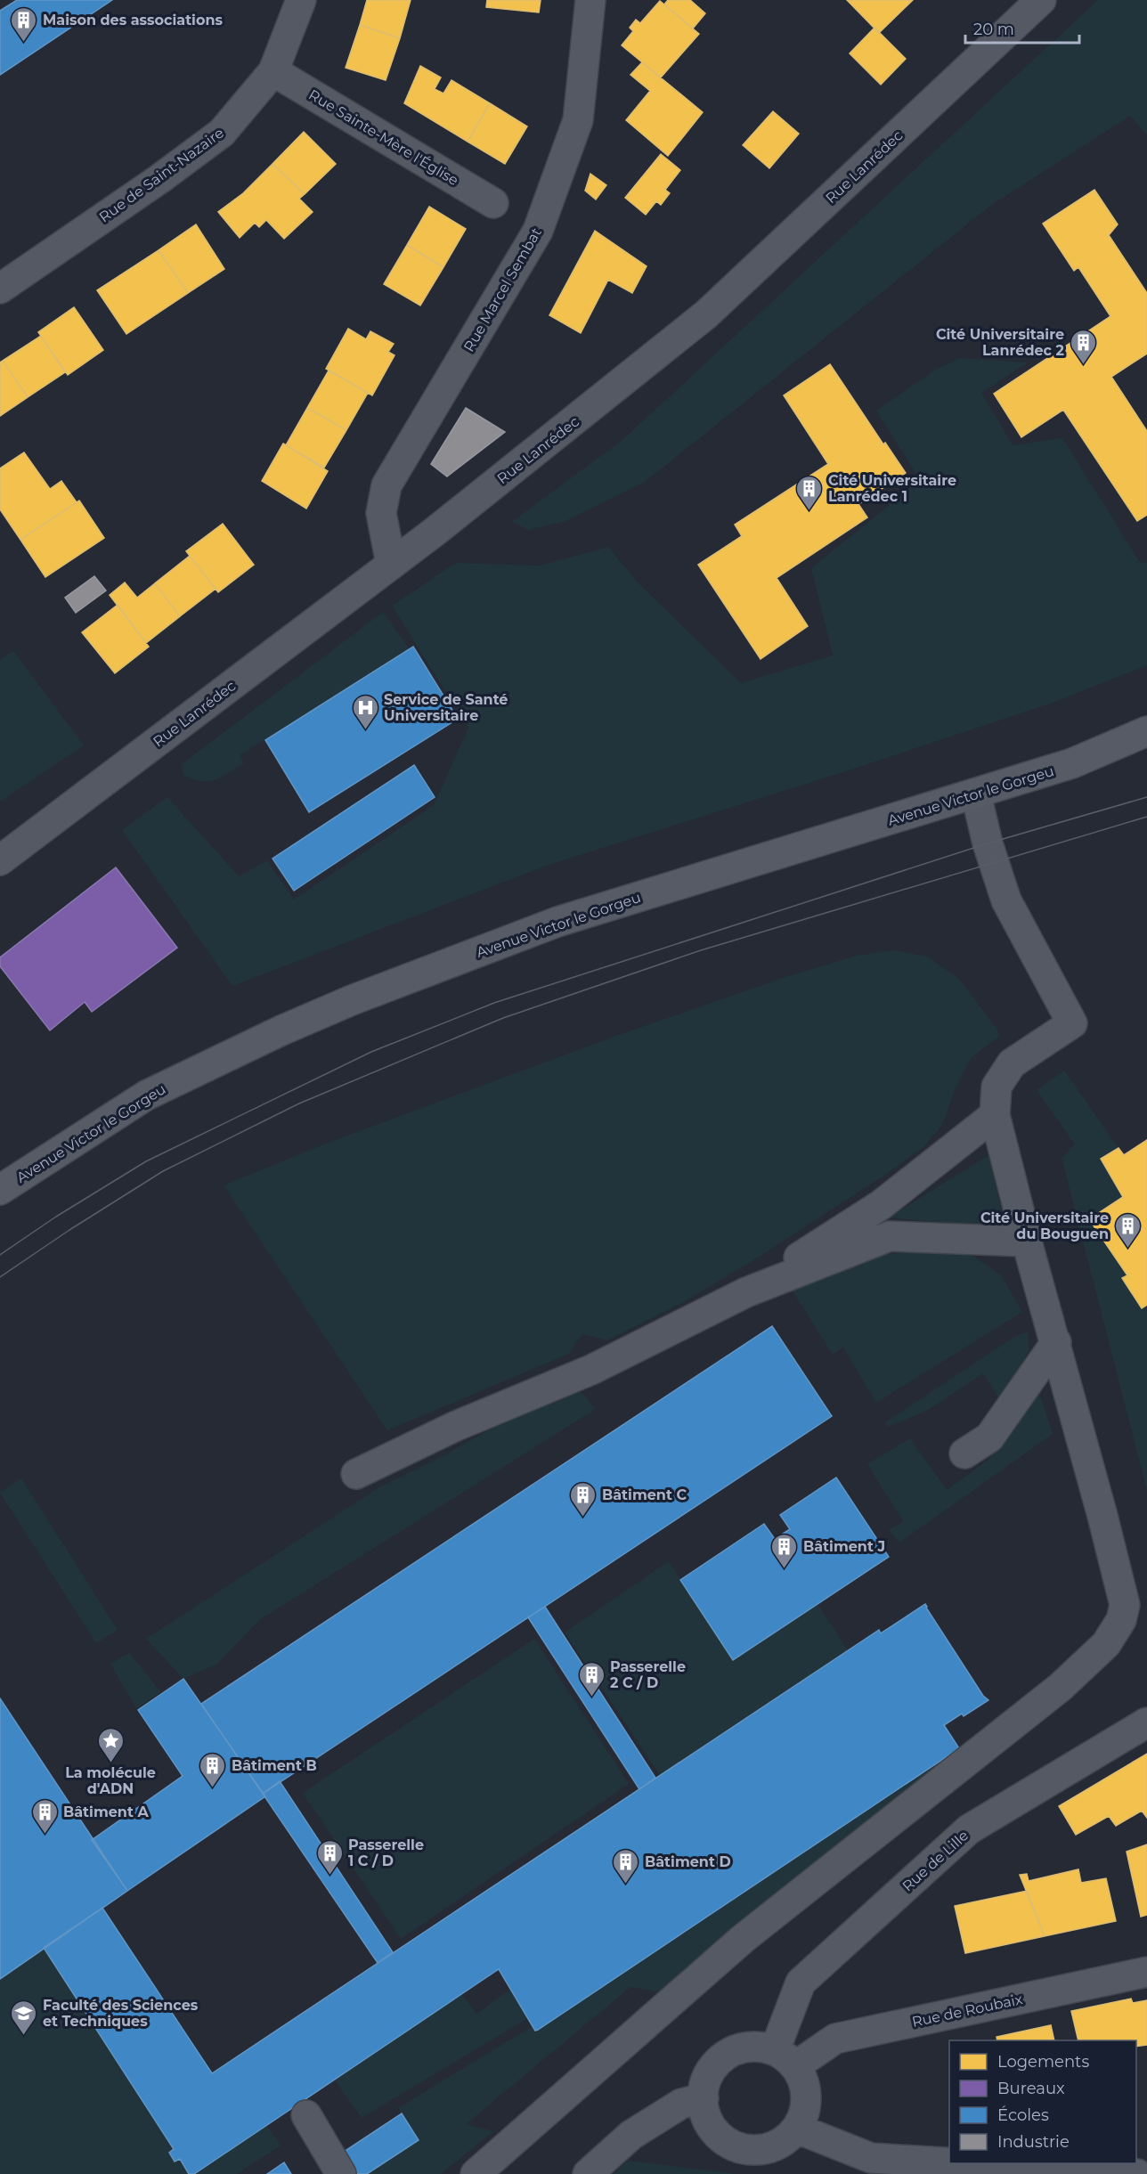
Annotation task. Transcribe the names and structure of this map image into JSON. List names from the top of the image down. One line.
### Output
{"streets":{"main road":["Avenue Victor le Gorgeu"],"street":["Rue Sainte-Mère l'Église","Rue Lanrédec","Rue de Saint-Nazaire","Rue Marcel Sembat","Rue de Lille","Rue de Roubaix"]},"crossings":[["Rue Sainte-Mère l'Église","Rue de Saint-Nazaire"],["Rue Lanrédec","Rue Marcel Sembat"],["Rue de Lille","Rue de Roubaix"]],"places":{"building":["Maison des associations","Cité Universitaire Lanrédec 2","Cité Universitaire Lanrédec 1","Cité Universitaire du Bouguen","Bâtiment C","Bâtiment J","Passerelle 2 C / D","Bâtiment B","Bâtiment A","Passerelle 1 C / D","Bâtiment D"],"hospital":["Service de Santé Universitaire"],"place":["La molécule d'ADN"],"school or university":["Faculté des Sciences et Techniques"]},"legend":["Logements","Bureaux","Écoles","Industrie"],"scale_bar":"20 m"}
